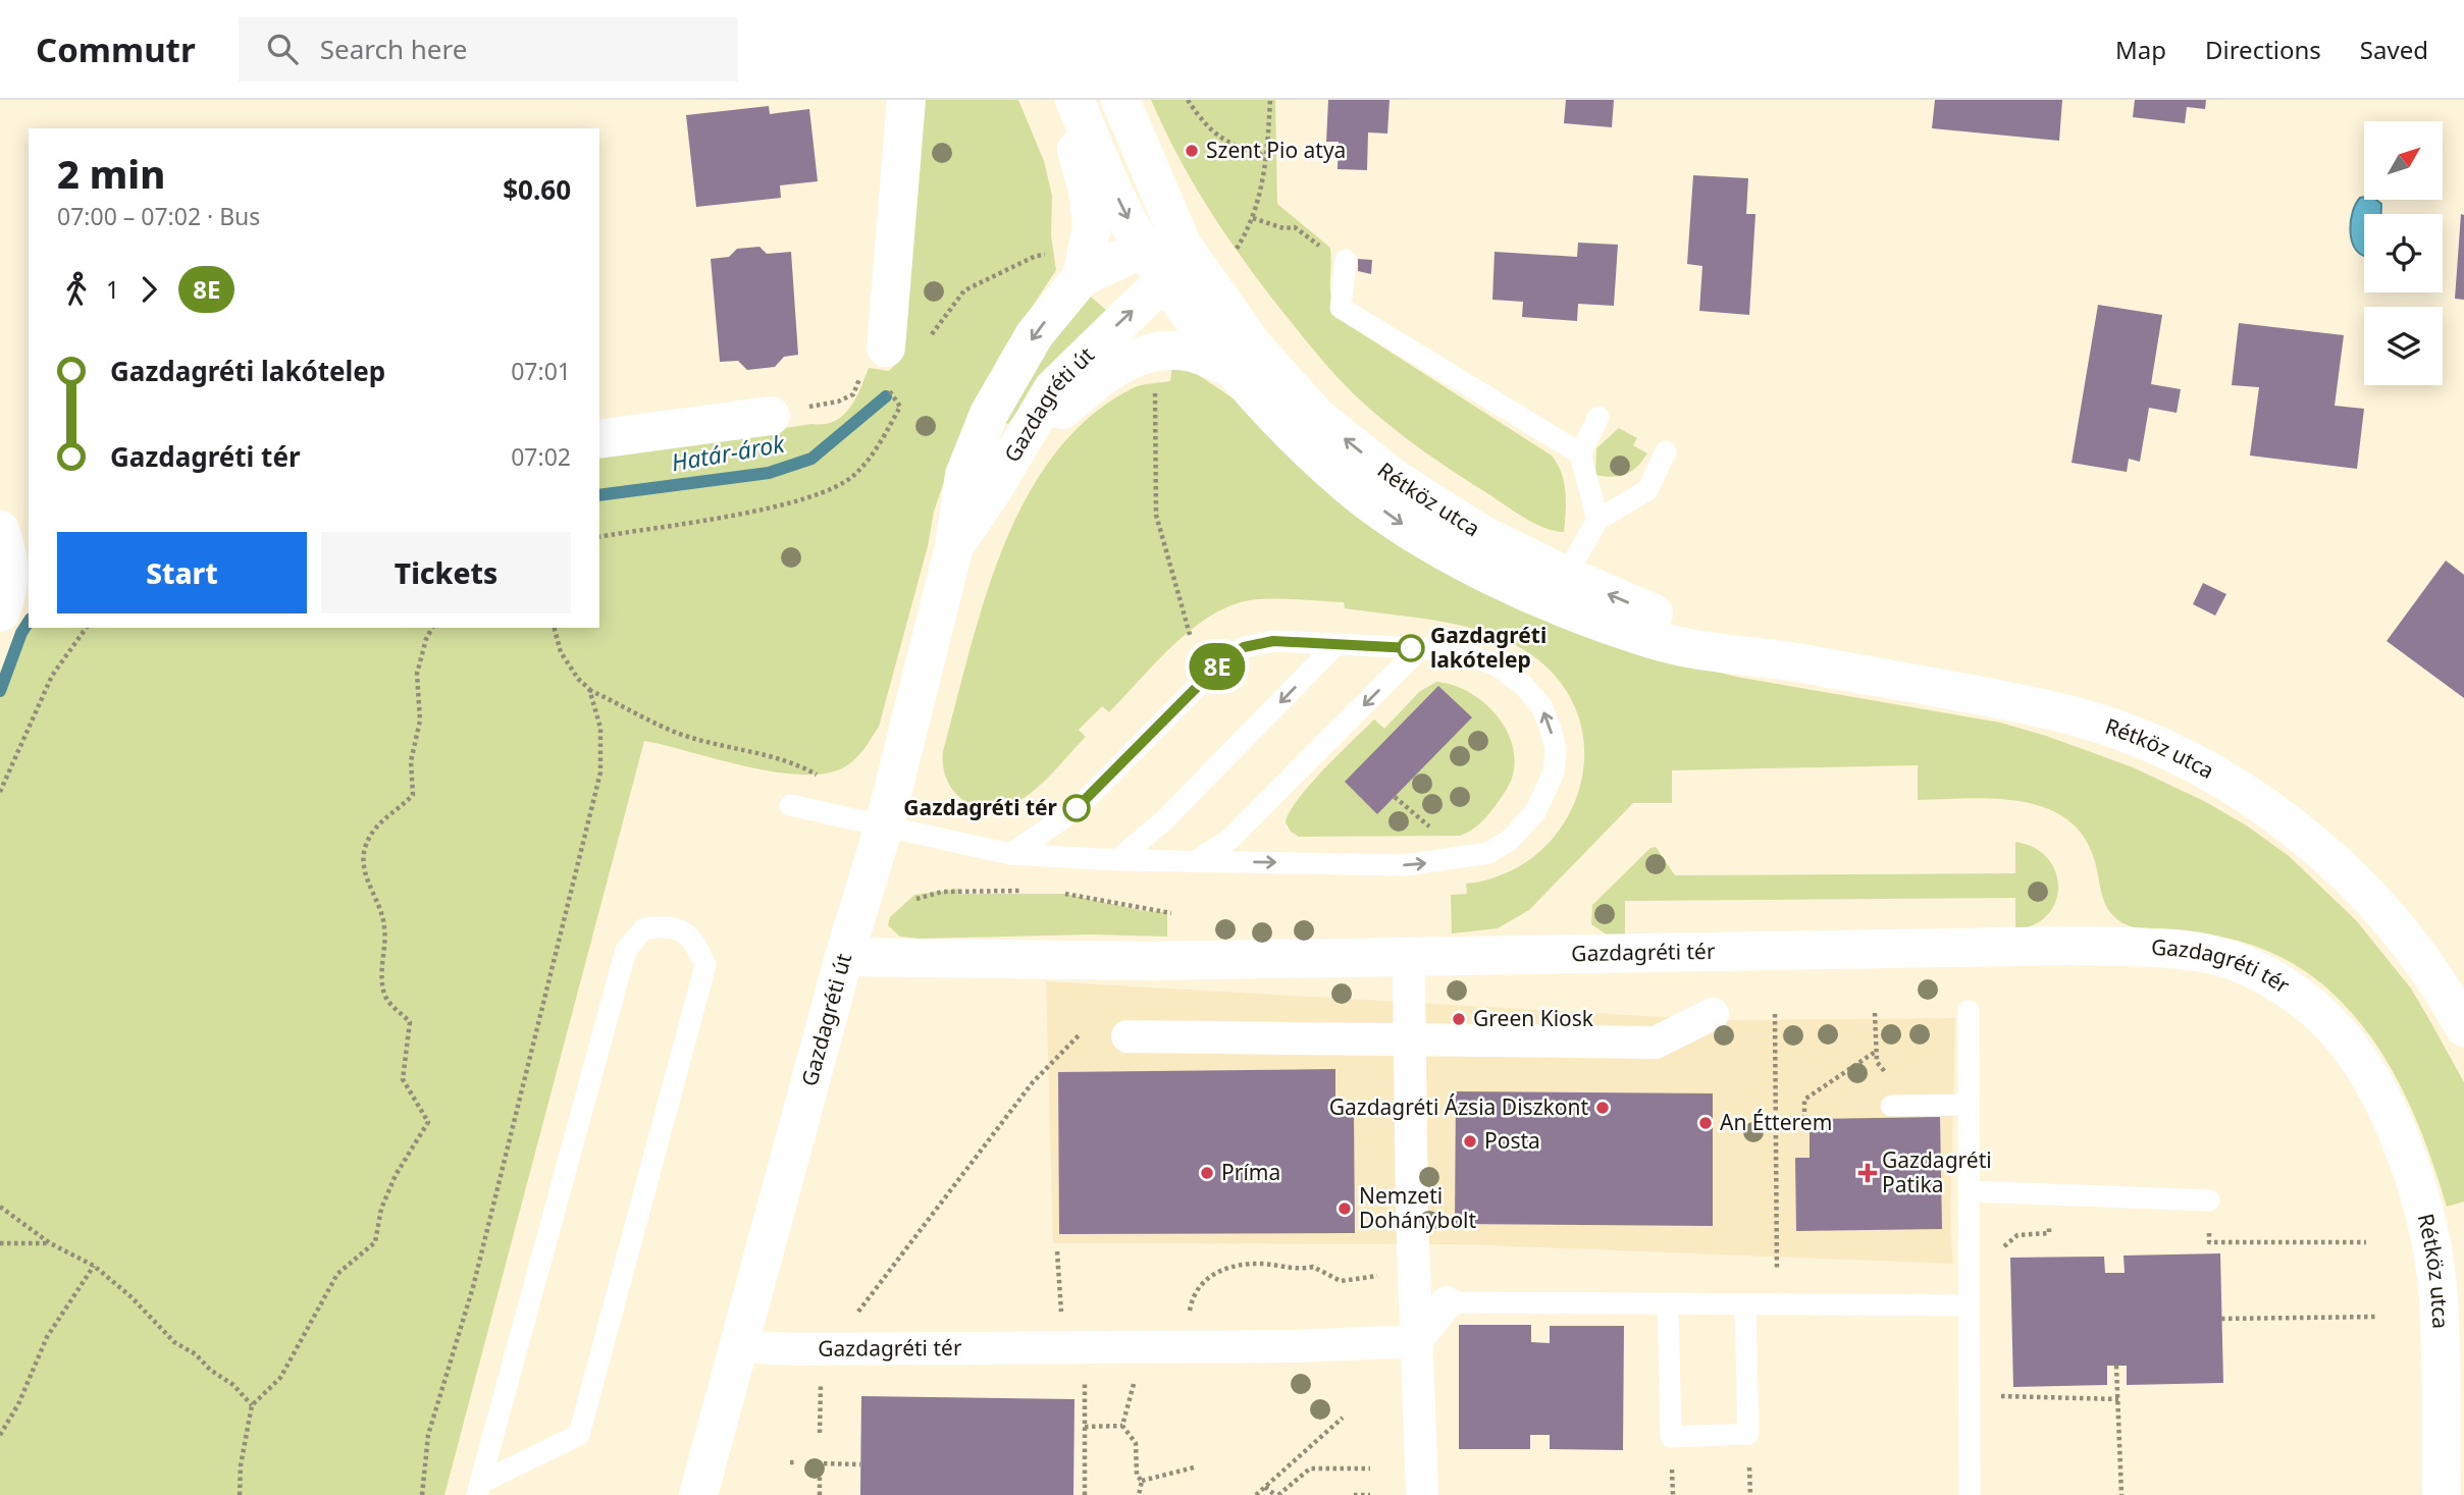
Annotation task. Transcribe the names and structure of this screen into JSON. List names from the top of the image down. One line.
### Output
{"streets":{"street":["Gazdagréti út","Rétköz utca","Gazdagréti tér"]},"crossings":[["Gazdagréti út","Rétköz utca"],["Gazdagréti út","Gazdagréti tér"],["Rétköz utca","Gazdagréti tér"]],"water":["Határ-árok"],"places":{"other":["Szent Pio atya","Gazdagréti lakótelep","Gazdagréti tér","Green Kiosk","Gazdagréti Ázsia Diszkont","An Étterem","Posta","Príma","Nemzeti Dohánybolt"],"health":["Gazdagréti Patika"]},"lines":["bus line 8E"],"north":"top right","page":{"header":"Commutr","search":"Search here","nav":["Map","Directions","Saved"],"on_map":"8E","heading":["2 min","07:00 – 07:02 · Bus","$0.60"],"legs":["1","8E"],"list":[{"name":"Gazdagréti lakótelep","value":"07:01"},{"name":"Gazdagréti tér","value":"07:02"}],"buttons":["Start","Tickets"]}}
